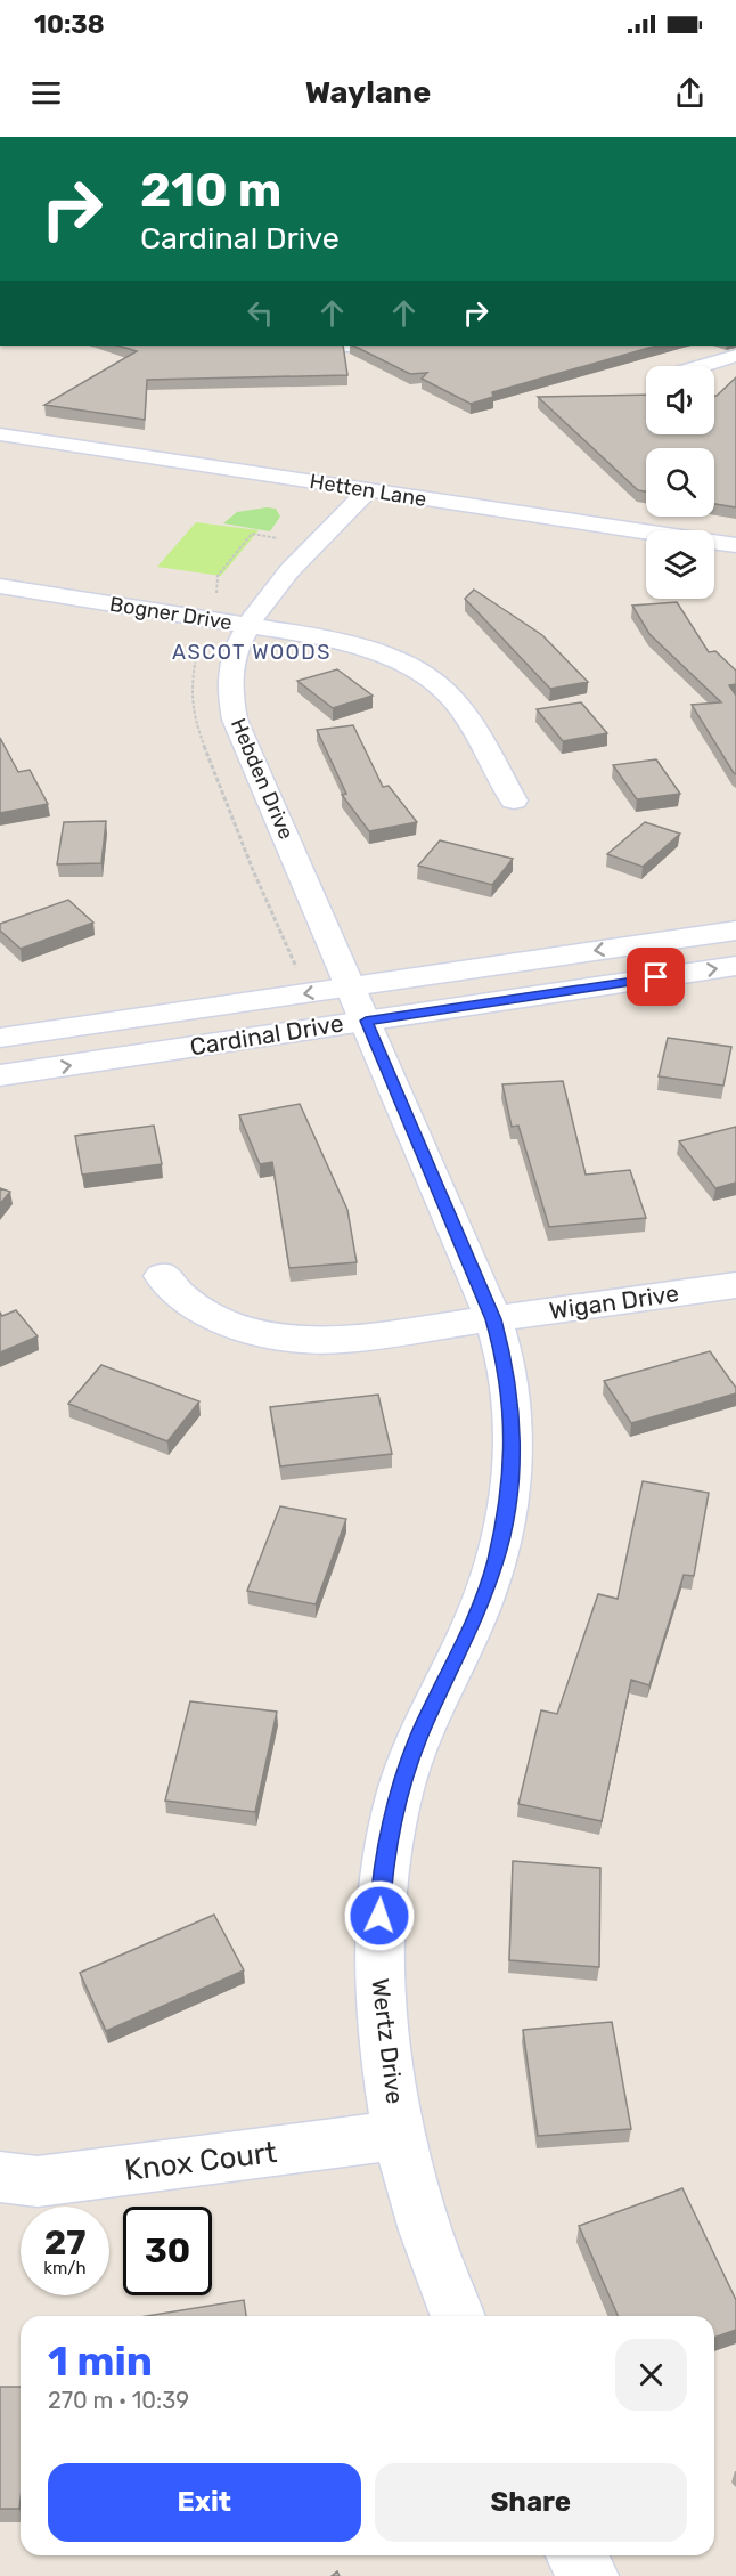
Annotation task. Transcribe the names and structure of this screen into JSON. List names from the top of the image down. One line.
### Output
{"streets":{"street":["Hetten Lane","Bogner Drive","Hebden Drive","Cardinal Drive","Wigan Drive","Wertz Drive","Knox Court"]},"crossings":[["Hetten Lane","Hebden Drive"],["Bogner Drive","Hebden Drive"],["Hebden Drive","Cardinal Drive"],["Hebden Drive","Wertz Drive"],["Cardinal Drive","Wertz Drive"],["Wigan Drive","Wertz Drive"],["Wertz Drive","Knox Court"]],"districts":["ASCOT WOODS"],"page":{"status":"10:38","header":"Waylane","turn":["210 m","Cardinal Drive"],"speed":"27 km/h","limit":"30","heading":["1 min","270 m · 10:39"],"buttons":["Exit","Share"]}}
